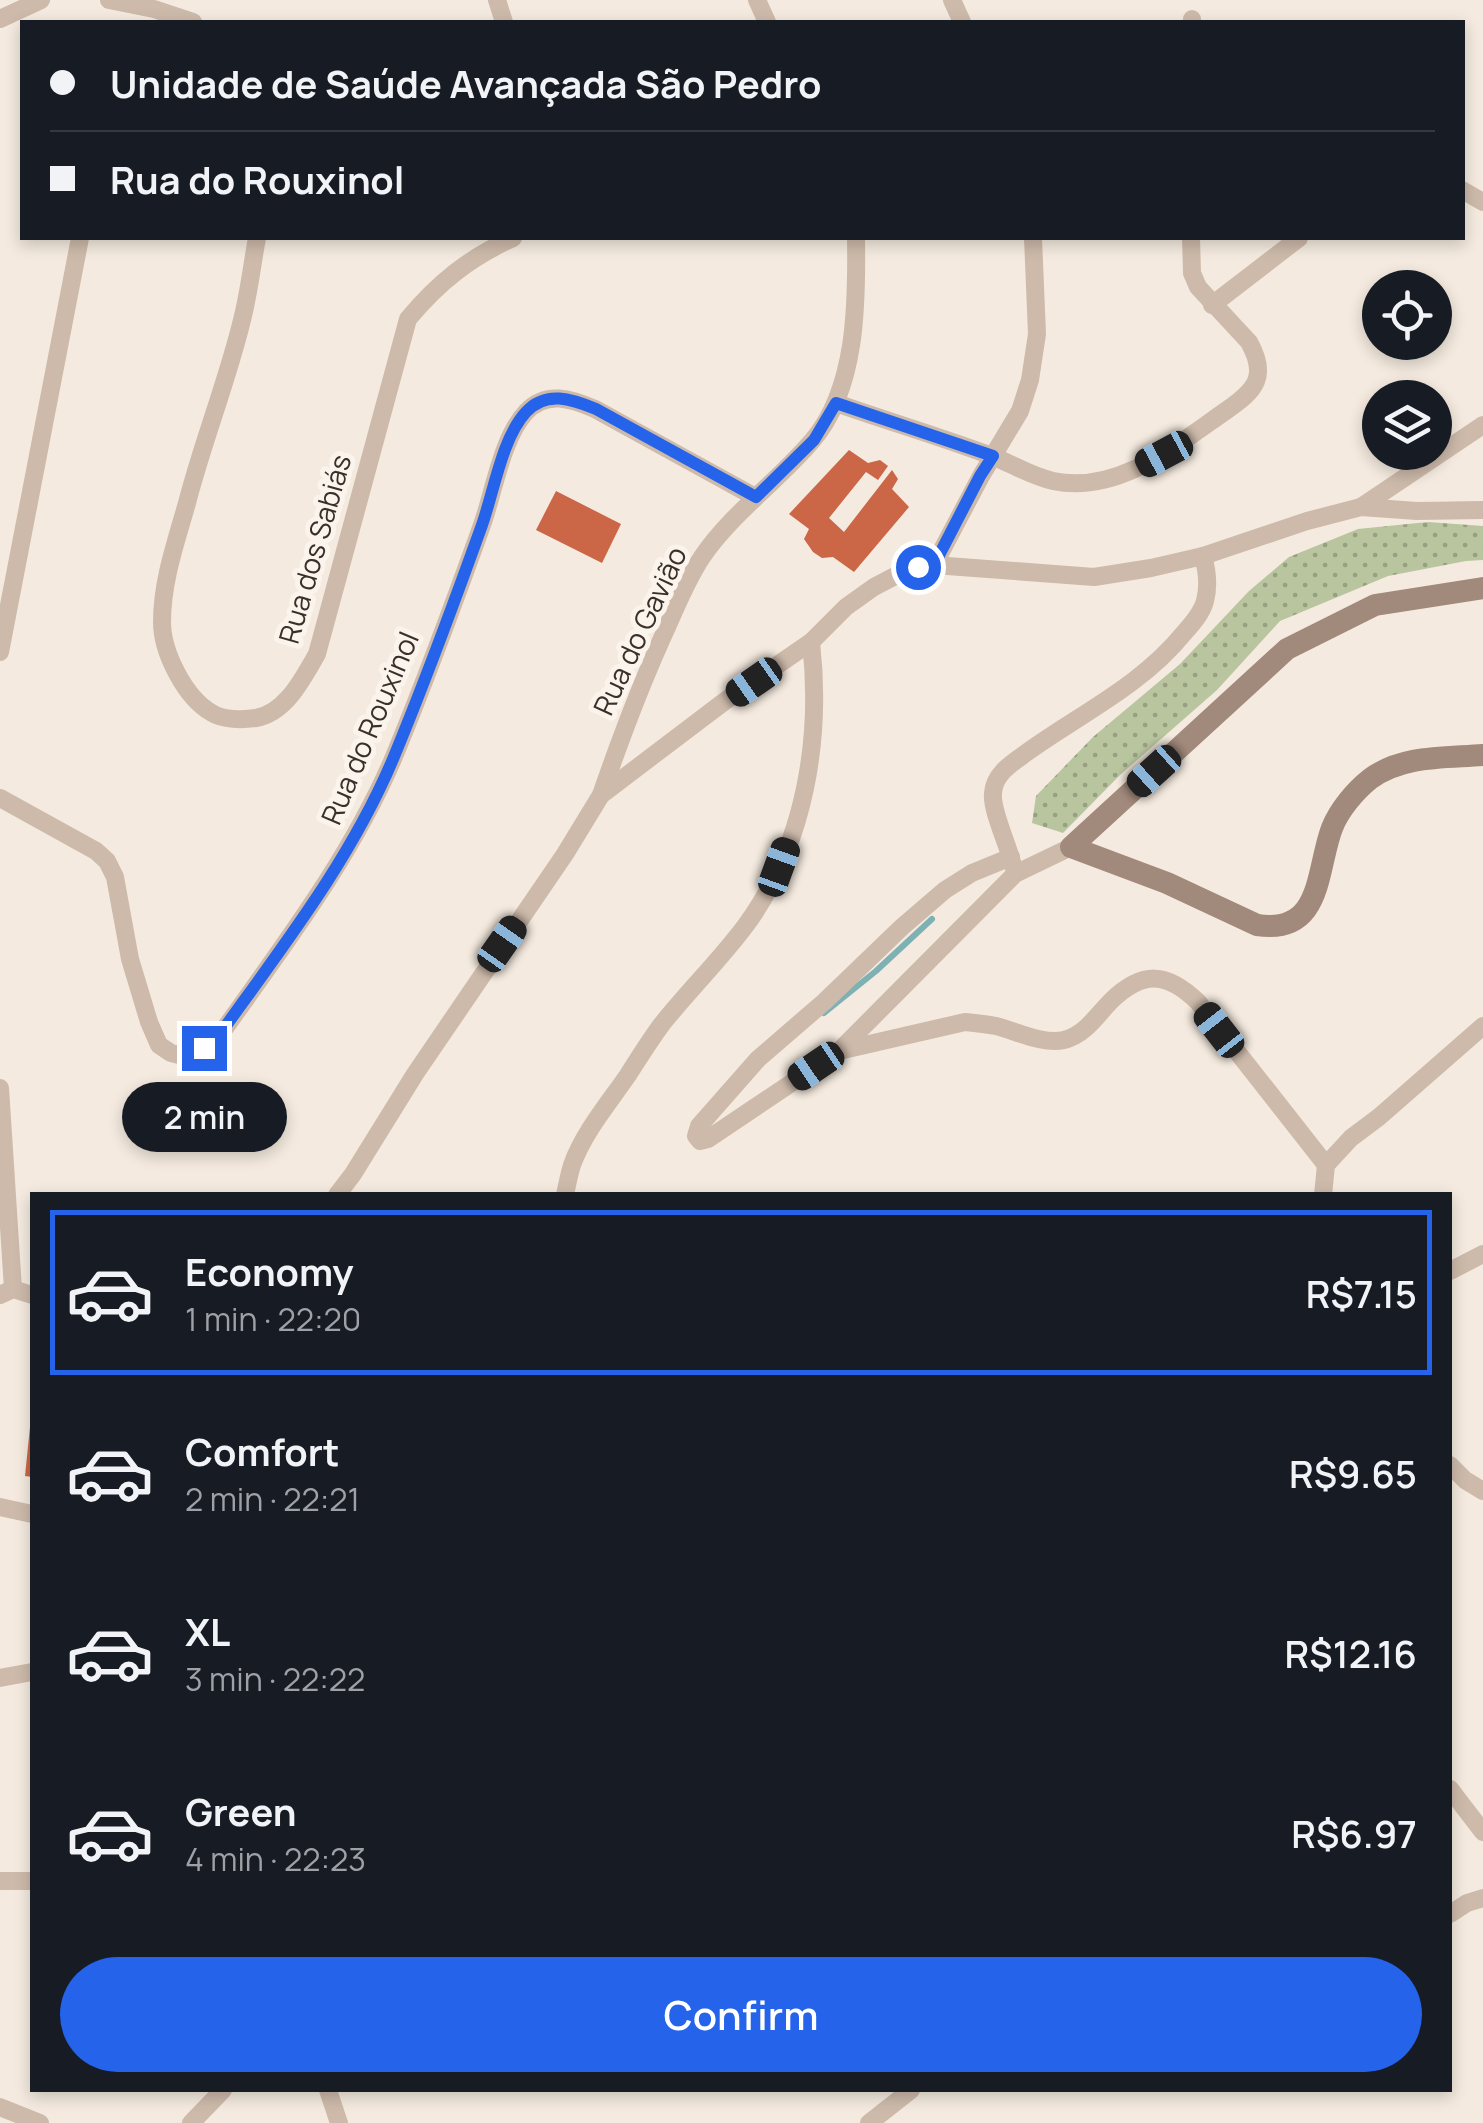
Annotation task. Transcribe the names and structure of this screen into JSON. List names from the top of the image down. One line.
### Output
{"streets":{"street":["Rua dos Sabiás","Rua do Gavião","Rua do Rouxinol"]},"crossings":[["Rua do Gavião","Rua do Rouxinol"]],"page":{"banner":["Unidade de Saúde Avançada São Pedro","Rua do Rouxinol"],"bubble":"2 min","list":[{"name":"Economy","note":"1 min · 22:20","value":"R$7.15"},{"name":"Comfort","note":"2 min · 22:21","value":"R$9.65"},{"name":"XL","note":"3 min · 22:22","value":"R$12.16"},{"name":"Green","note":"4 min · 22:23","value":"R$6.97"}],"buttons":"Confirm"}}
